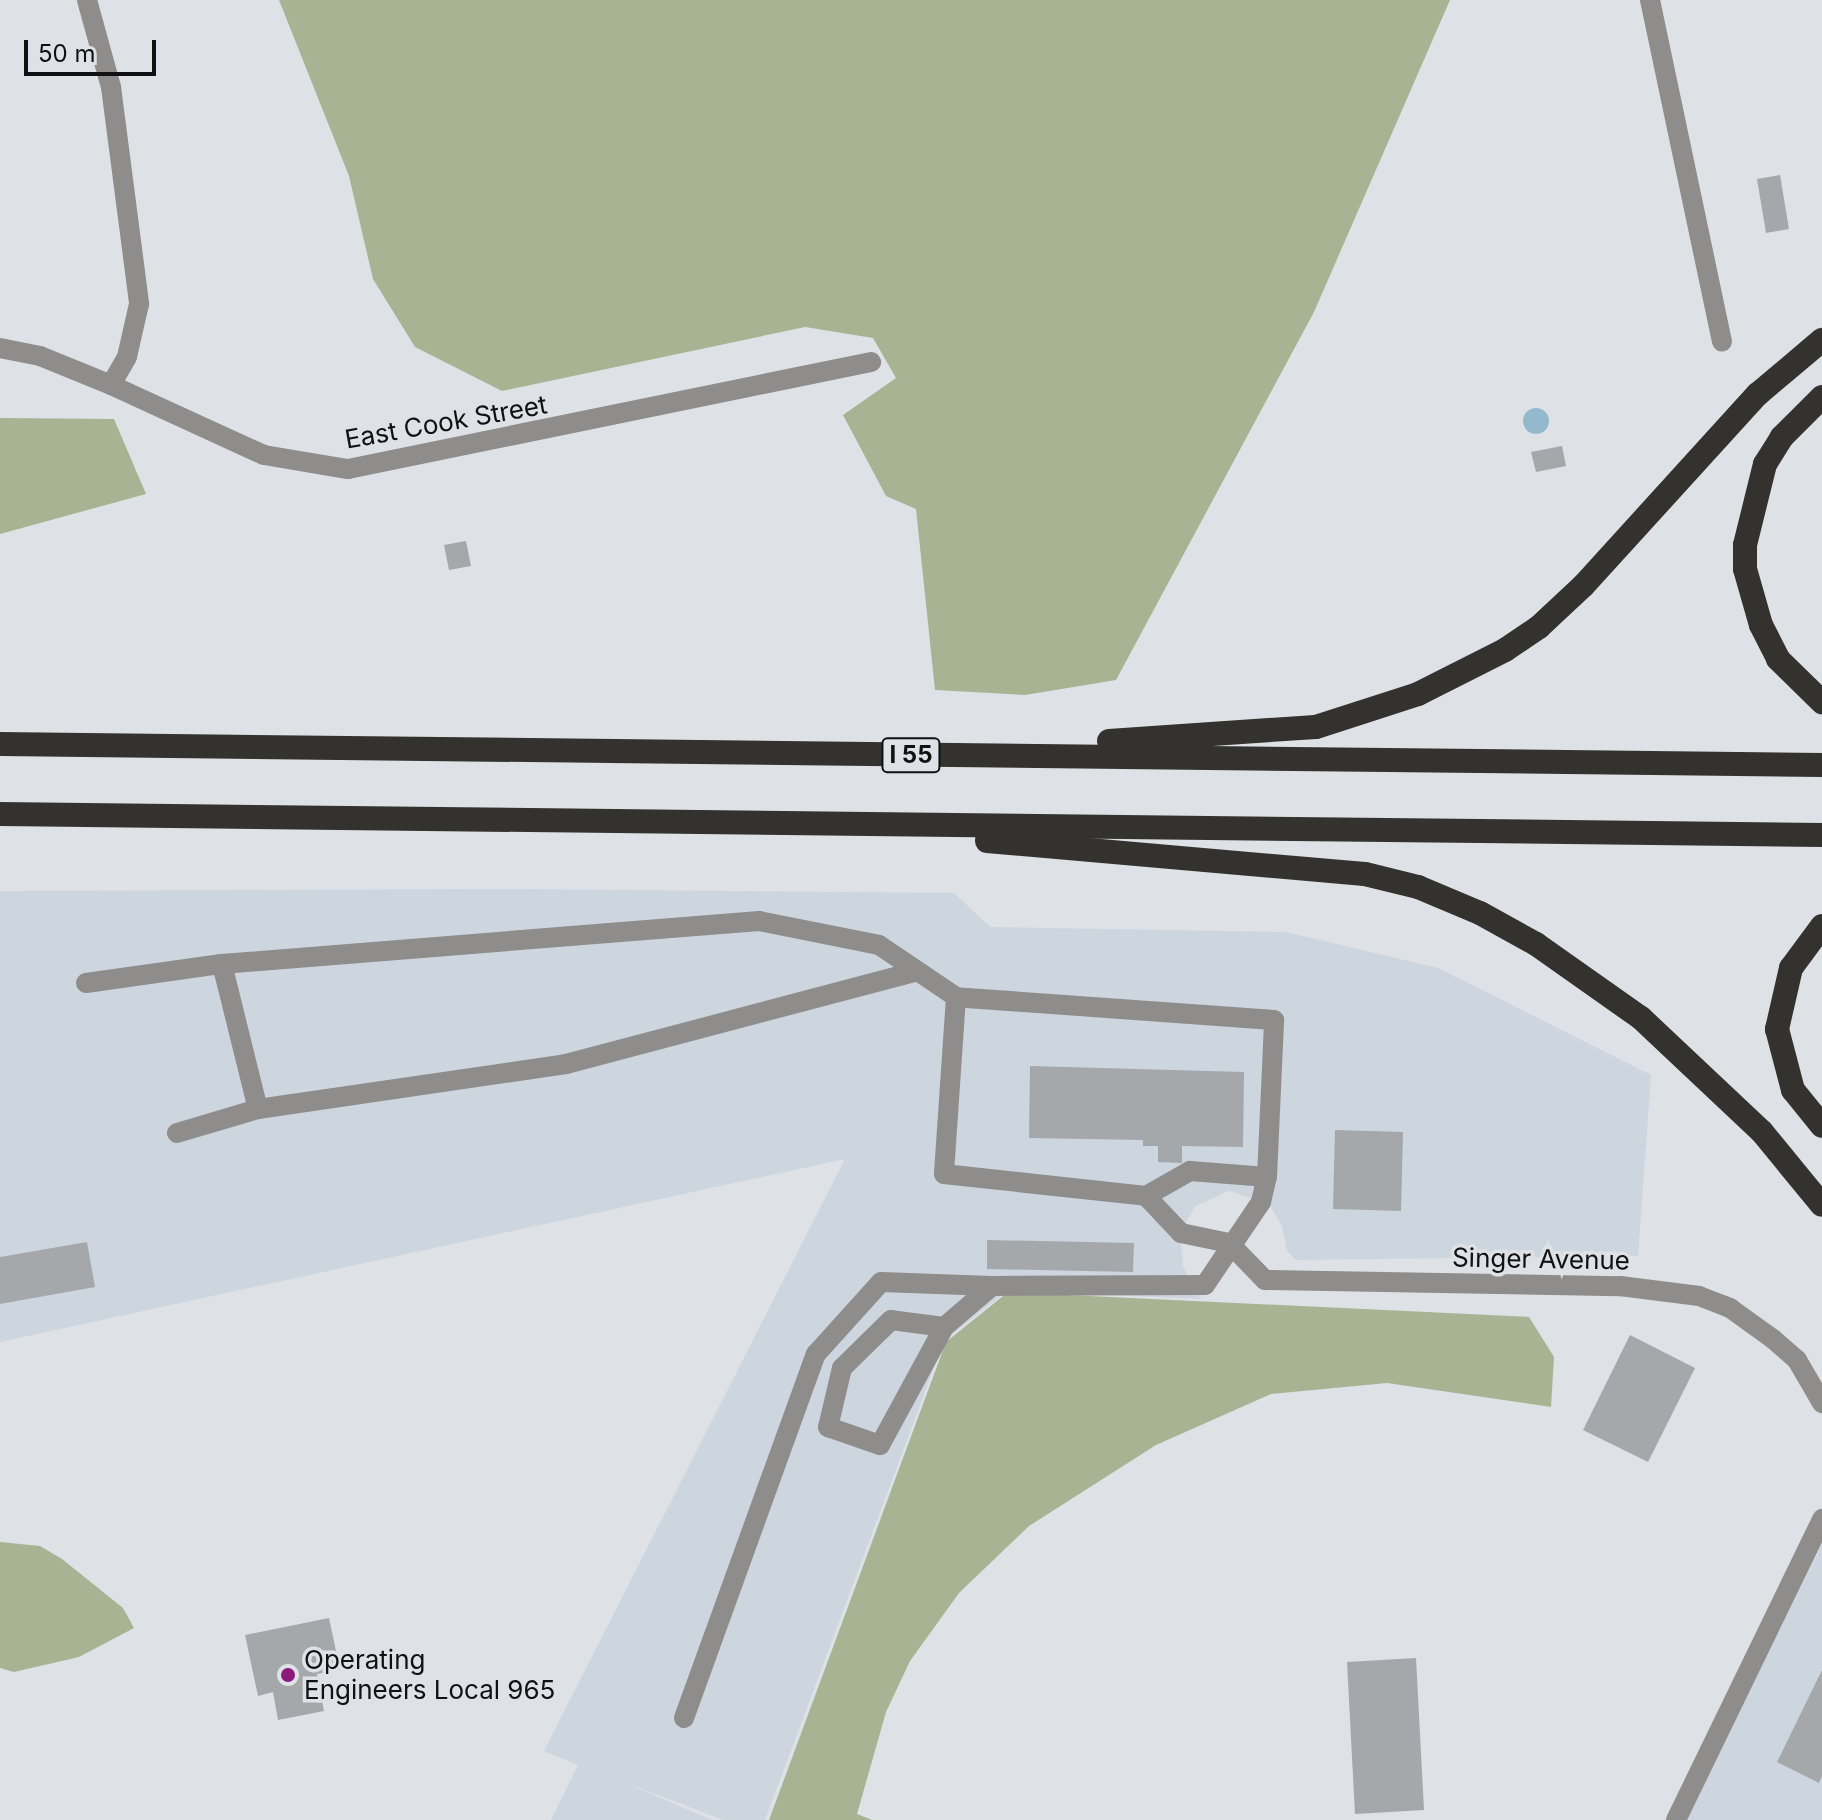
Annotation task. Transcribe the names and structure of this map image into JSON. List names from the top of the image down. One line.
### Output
{"streets":{"highway":["I 55"],"street":["East Cook Street","Singer Avenue"]},"places":["Operating Engineers Local 965"],"scale_bar":"50 m"}
